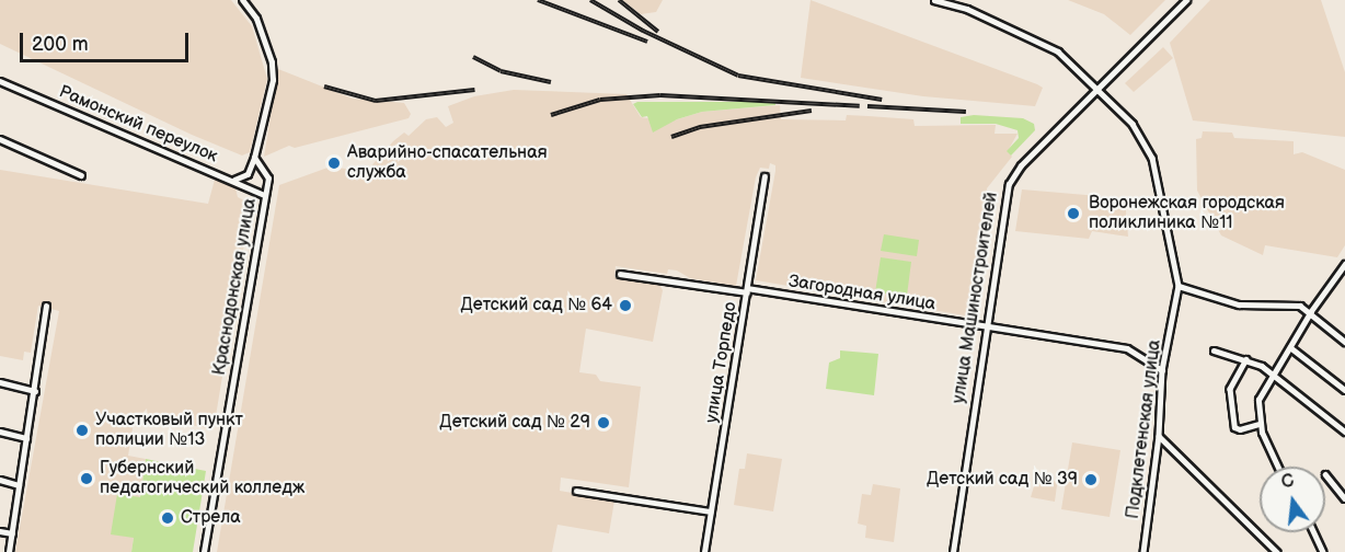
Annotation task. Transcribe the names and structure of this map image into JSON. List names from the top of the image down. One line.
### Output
{"streets":{"street":["Рамонский переулок","Краснодонская улица","Загородная улица","улица Машиностроителей","улица Торпедо","Подклетенская улица"]},"crossings":[["Рамонский переулок","Краснодонская улица"],["Загородная улица","улица Машиностроителей"],["Загородная улица","улица Торпедо"],["Загородная улица","Подклетенская улица"],["улица Машиностроителей","Подклетенская улица"]],"places":["Аварийно-спасательная служба","Воронежская городская поликлиника №11","Детский сад № 64","Детский сад № 29","Участковый пункт полиции №13","Губернский педагогический колледж","Детский сад № 39","Стрела"],"scale_bar":"200 m","north":"top"}
